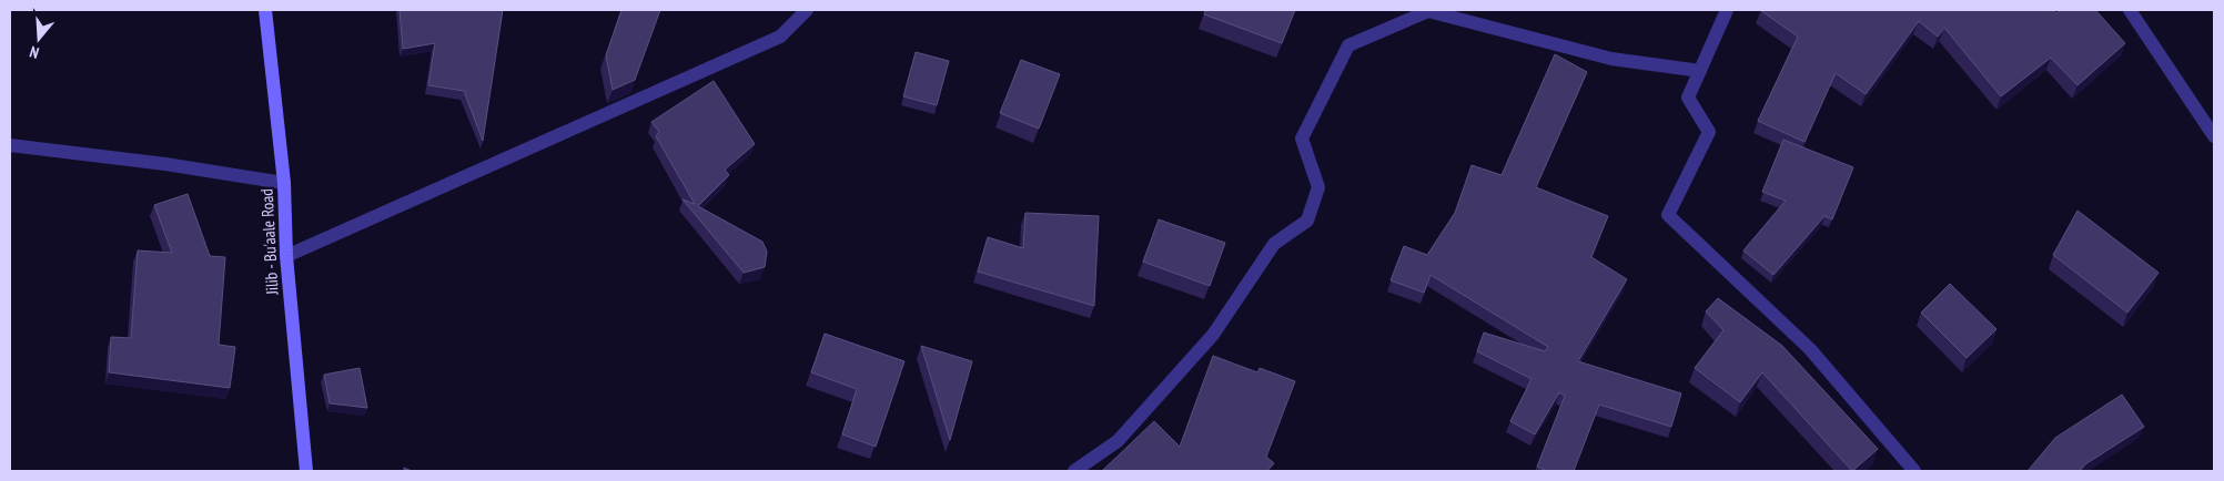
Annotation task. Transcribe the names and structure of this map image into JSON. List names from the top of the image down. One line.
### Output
{"streets":{"main road":["Jilib - Bu'aale Road"]},"north":"bottom"}
